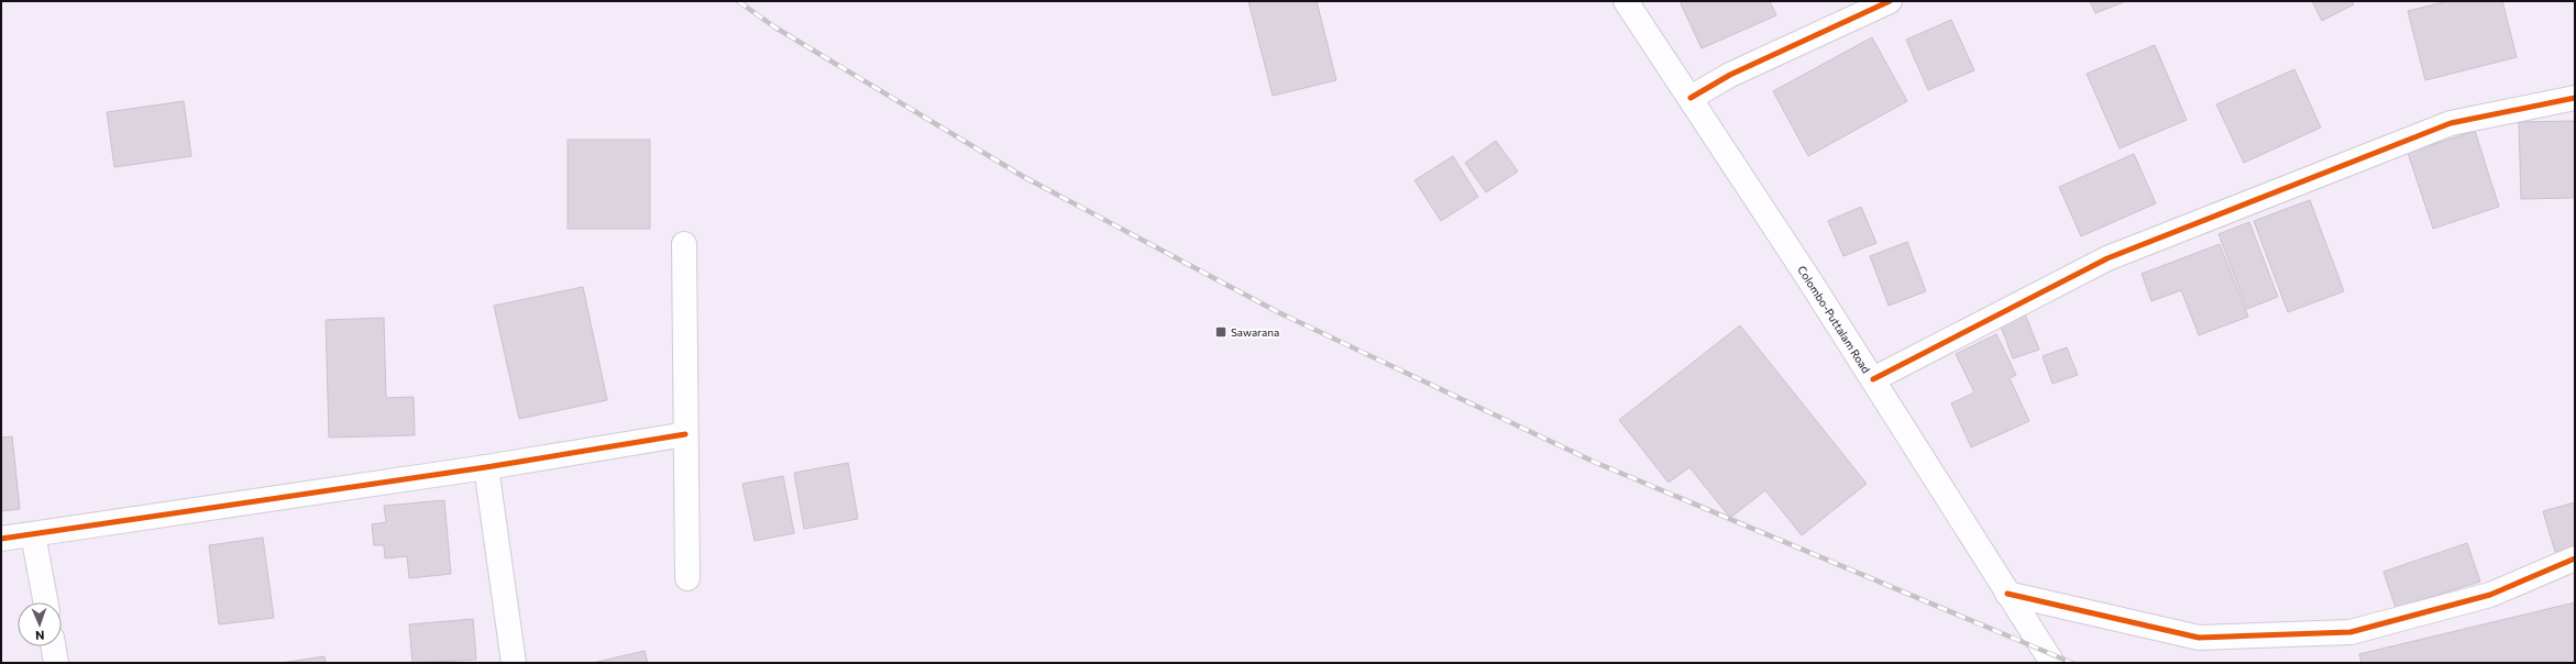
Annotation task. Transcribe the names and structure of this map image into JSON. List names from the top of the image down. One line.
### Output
{"streets":{"main road":["Colombo-Puttalam Road"]},"places":{"transit":["Sawarana"]},"north":"bottom"}
